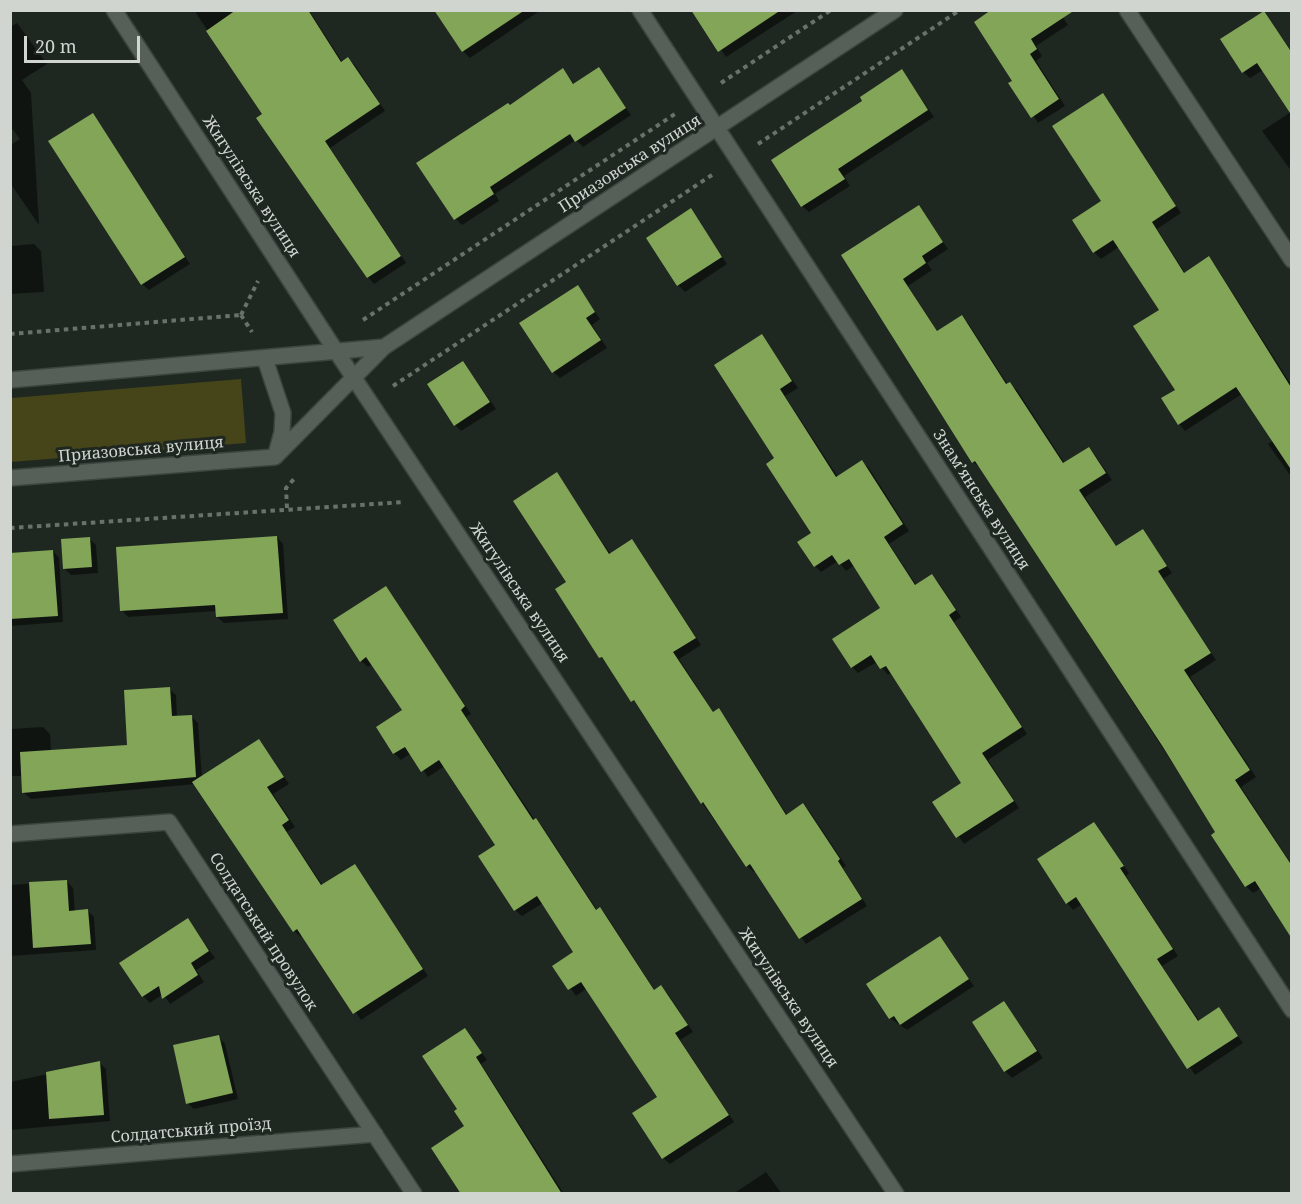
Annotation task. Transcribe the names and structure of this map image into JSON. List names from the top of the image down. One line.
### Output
{"streets":{"street":["Приазовська вулиця","Жигулівська вулиця","Знам’янська вулиця","Солдатський провулок","Солдатський проїзд"]},"crossings":[["Приазовська вулиця","Жигулівська вулиця"],["Приазовська вулиця","Знам’янська вулиця"],["Солдатський провулок","Солдатський проїзд"]],"scale_bar":"20 m"}
